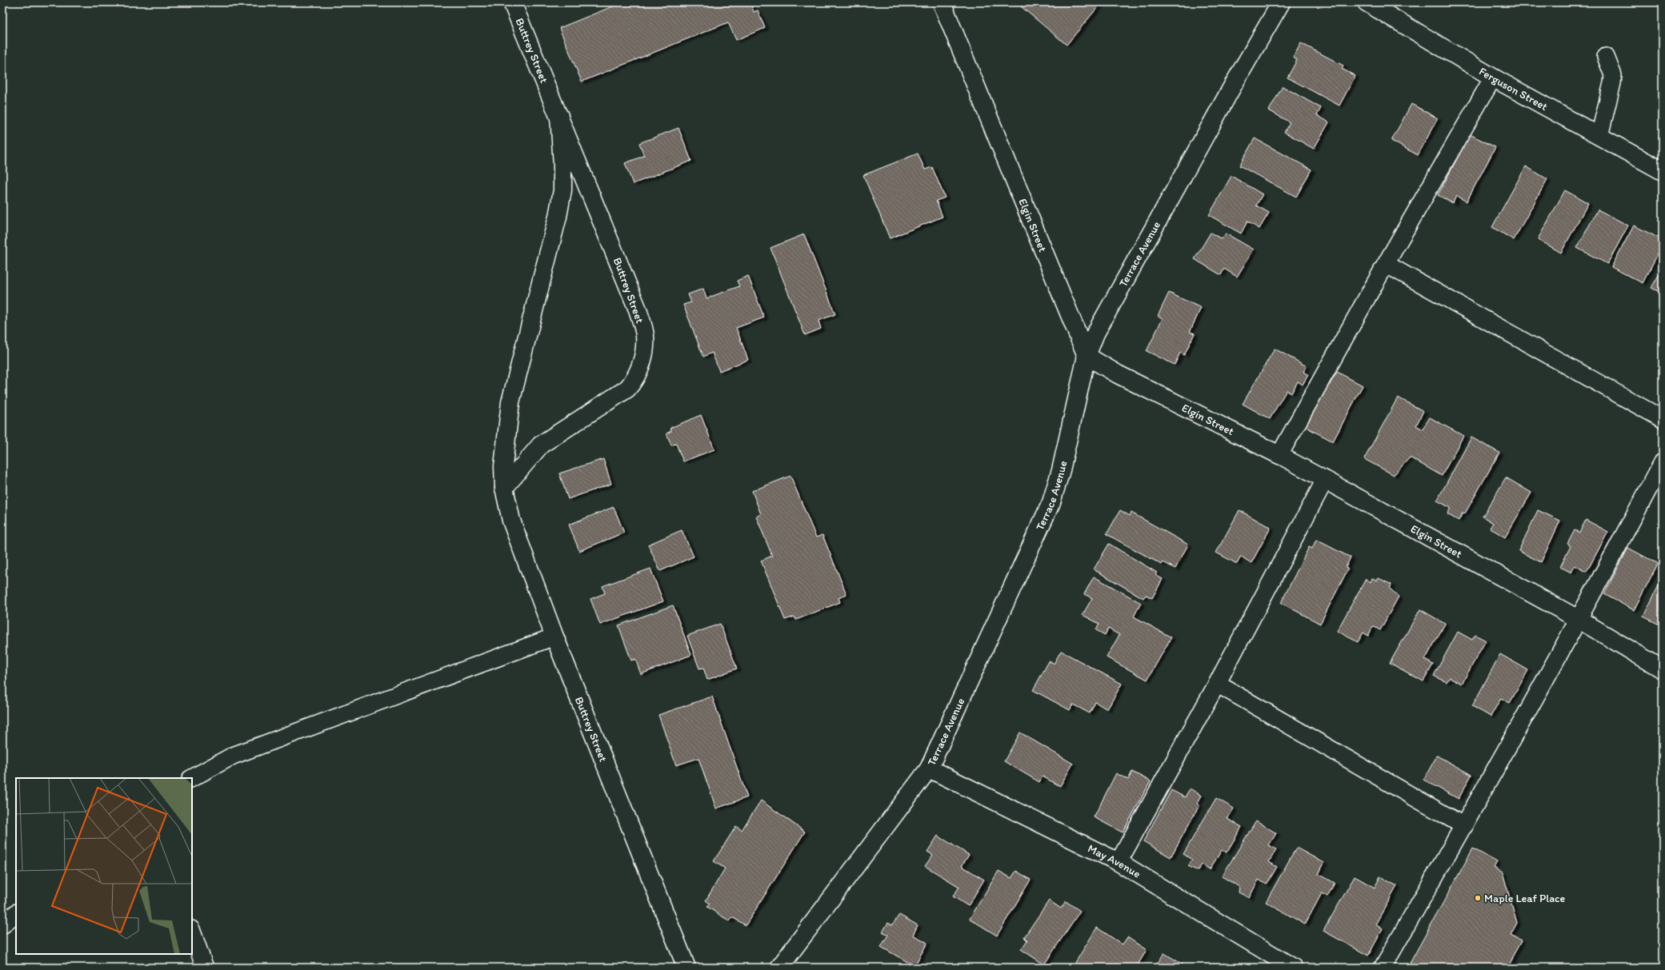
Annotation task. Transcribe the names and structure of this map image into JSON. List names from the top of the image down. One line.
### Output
{"streets":{"street":["Buttrey Street","Ferguson Street","Elgin Street","Terrace Avenue","May Avenue"]},"crossings":[["Elgin Street","Terrace Avenue"],["Terrace Avenue","May Avenue"]],"places":["Maple Leaf Place"]}
